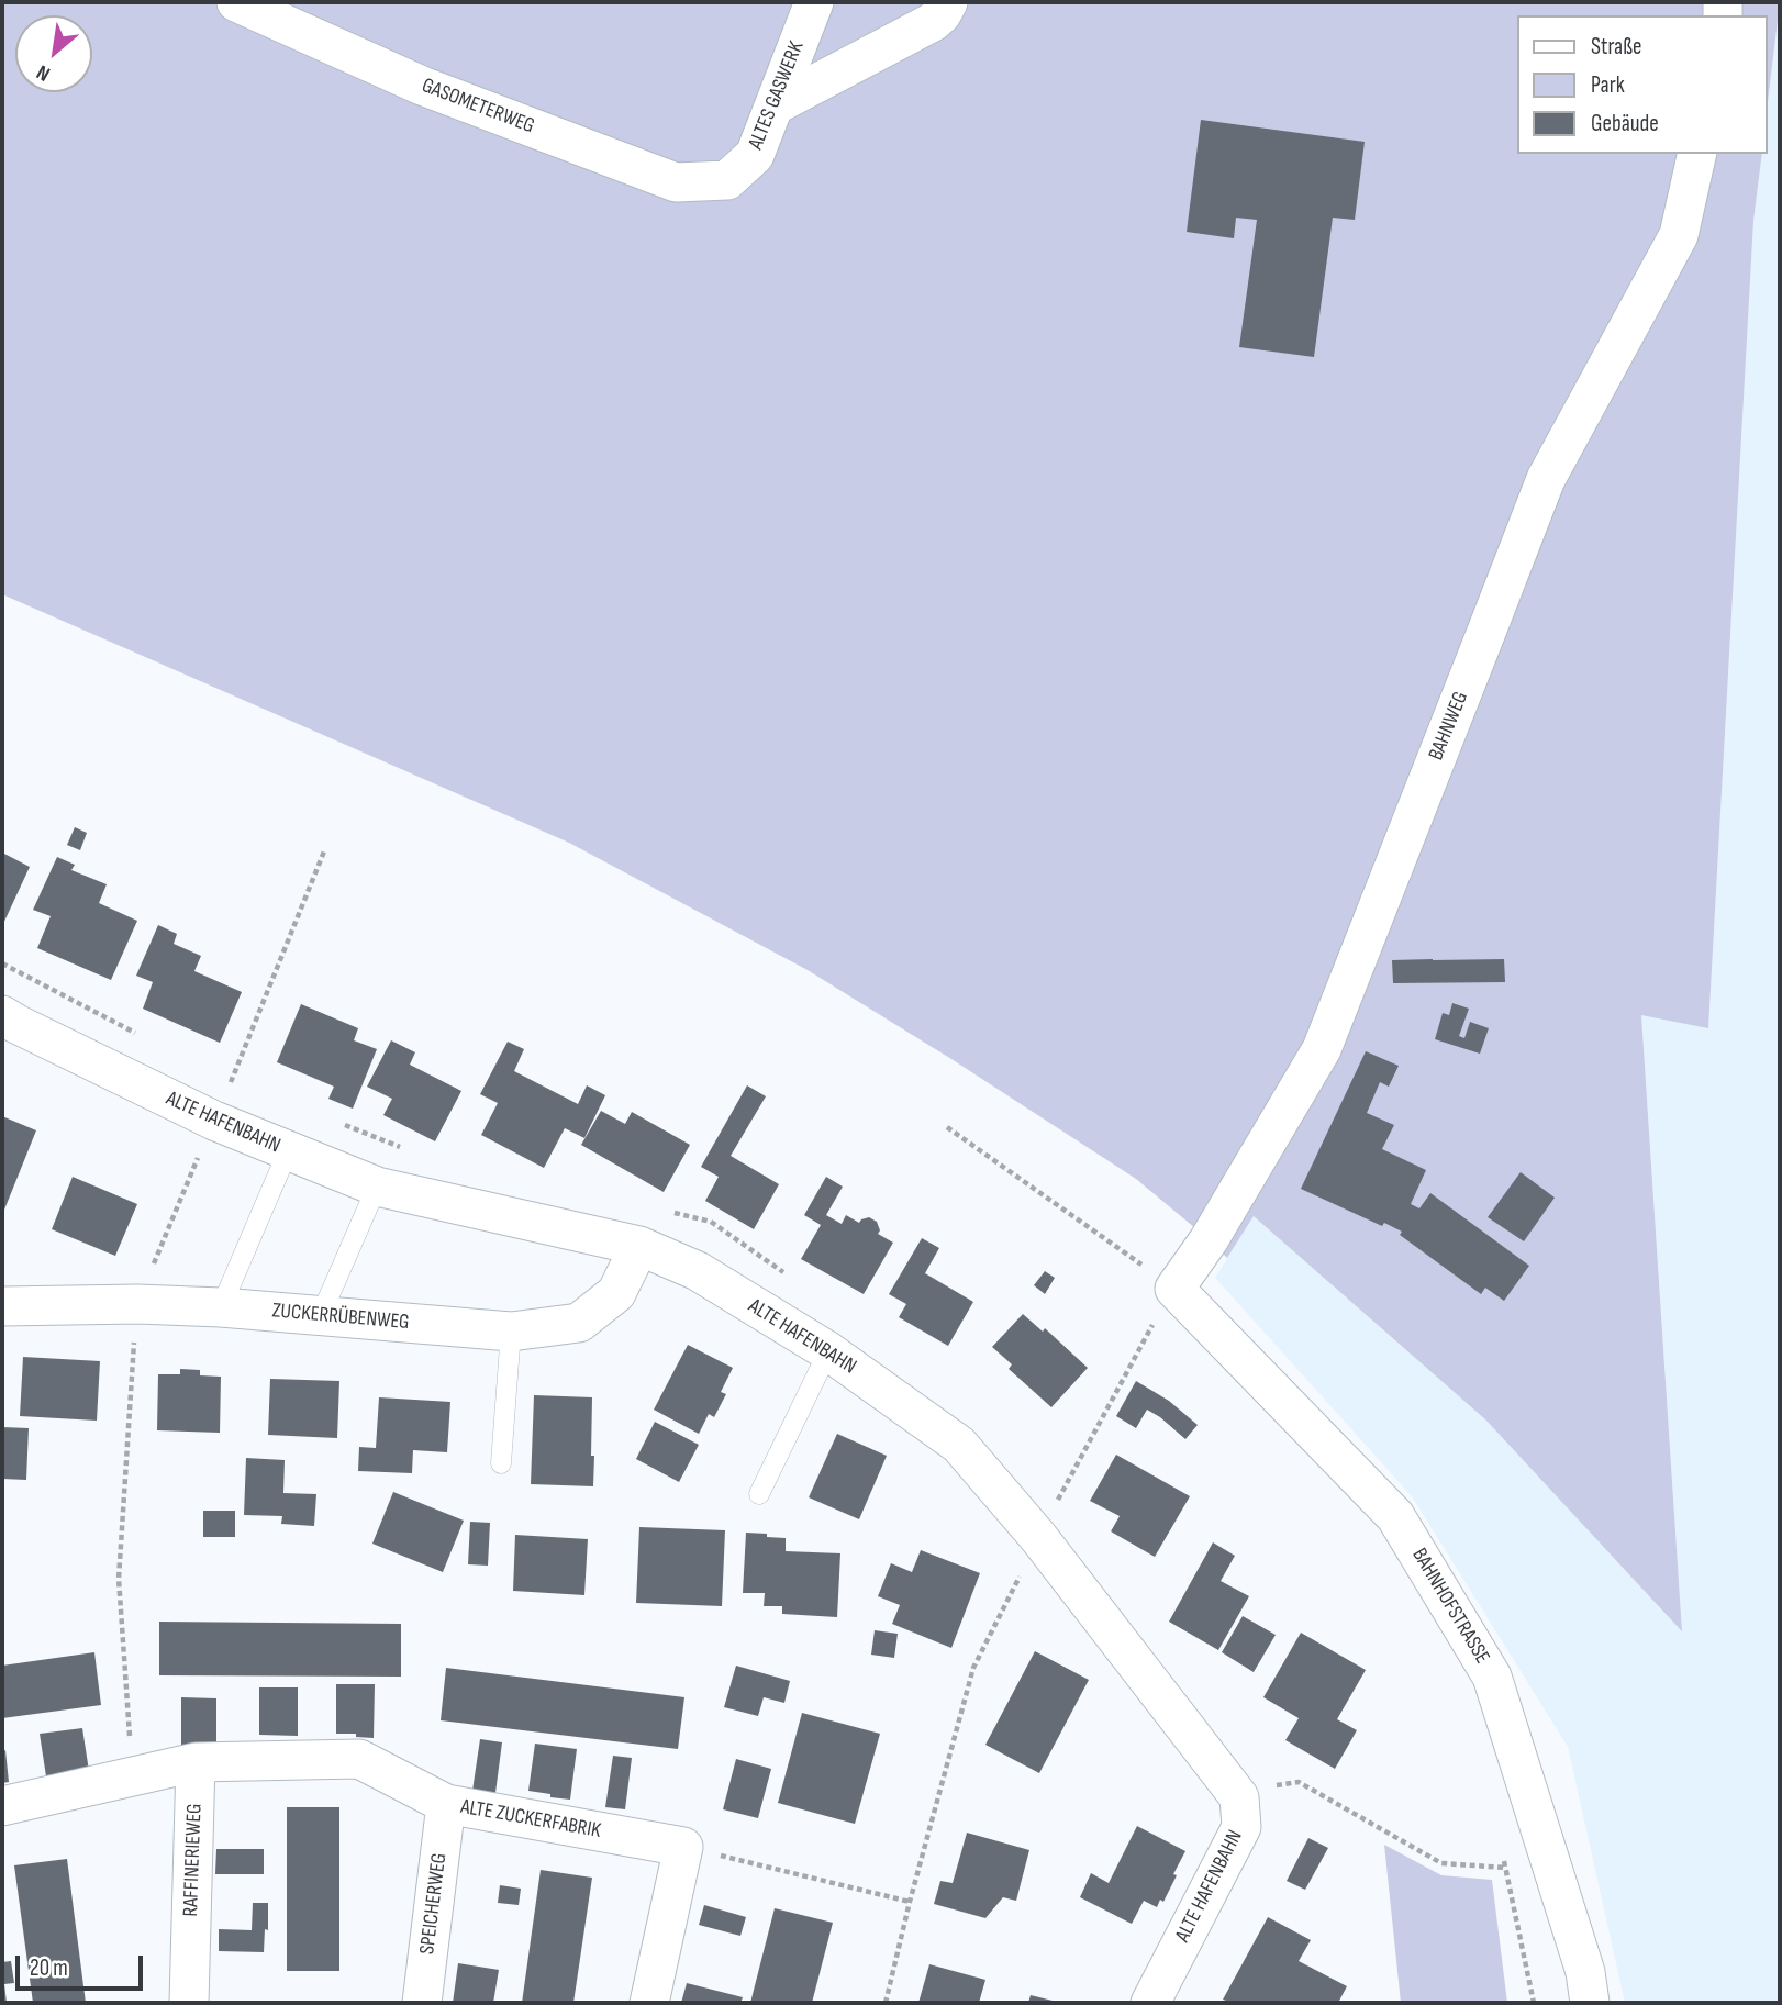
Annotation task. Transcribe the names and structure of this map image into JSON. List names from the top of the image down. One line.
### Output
{"streets":{"street":["ALTES GASWERK","GASOMETERWEG","BAHNWEG","ALTE HAFENBAHN","ZUCKERRÜBENWEG","BAHNHOFSTRASSE","ALTE ZUCKERFABRIK","RAFFINERIEWEG","SPEICHERWEG"]},"crossings":[["ALTES GASWERK","GASOMETERWEG"],["BAHNWEG","BAHNHOFSTRASSE"],["ALTE HAFENBAHN","ZUCKERRÜBENWEG"],["ALTE ZUCKERFABRIK","RAFFINERIEWEG"],["ALTE ZUCKERFABRIK","SPEICHERWEG"]],"legend":["Straße","Park","Gebäude"],"scale_bar":"20 m","north":"bottom left"}
